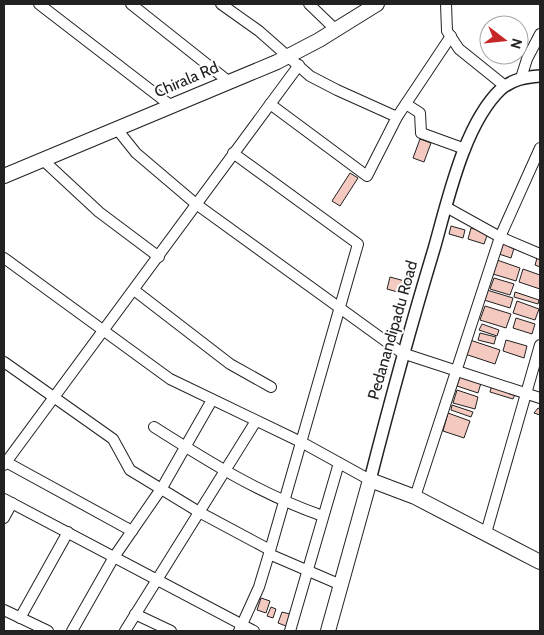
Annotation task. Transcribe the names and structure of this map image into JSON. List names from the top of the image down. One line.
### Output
{"streets":{"main road":["Chirala Rd","Pedanandipadu Road"]},"north":"right"}
